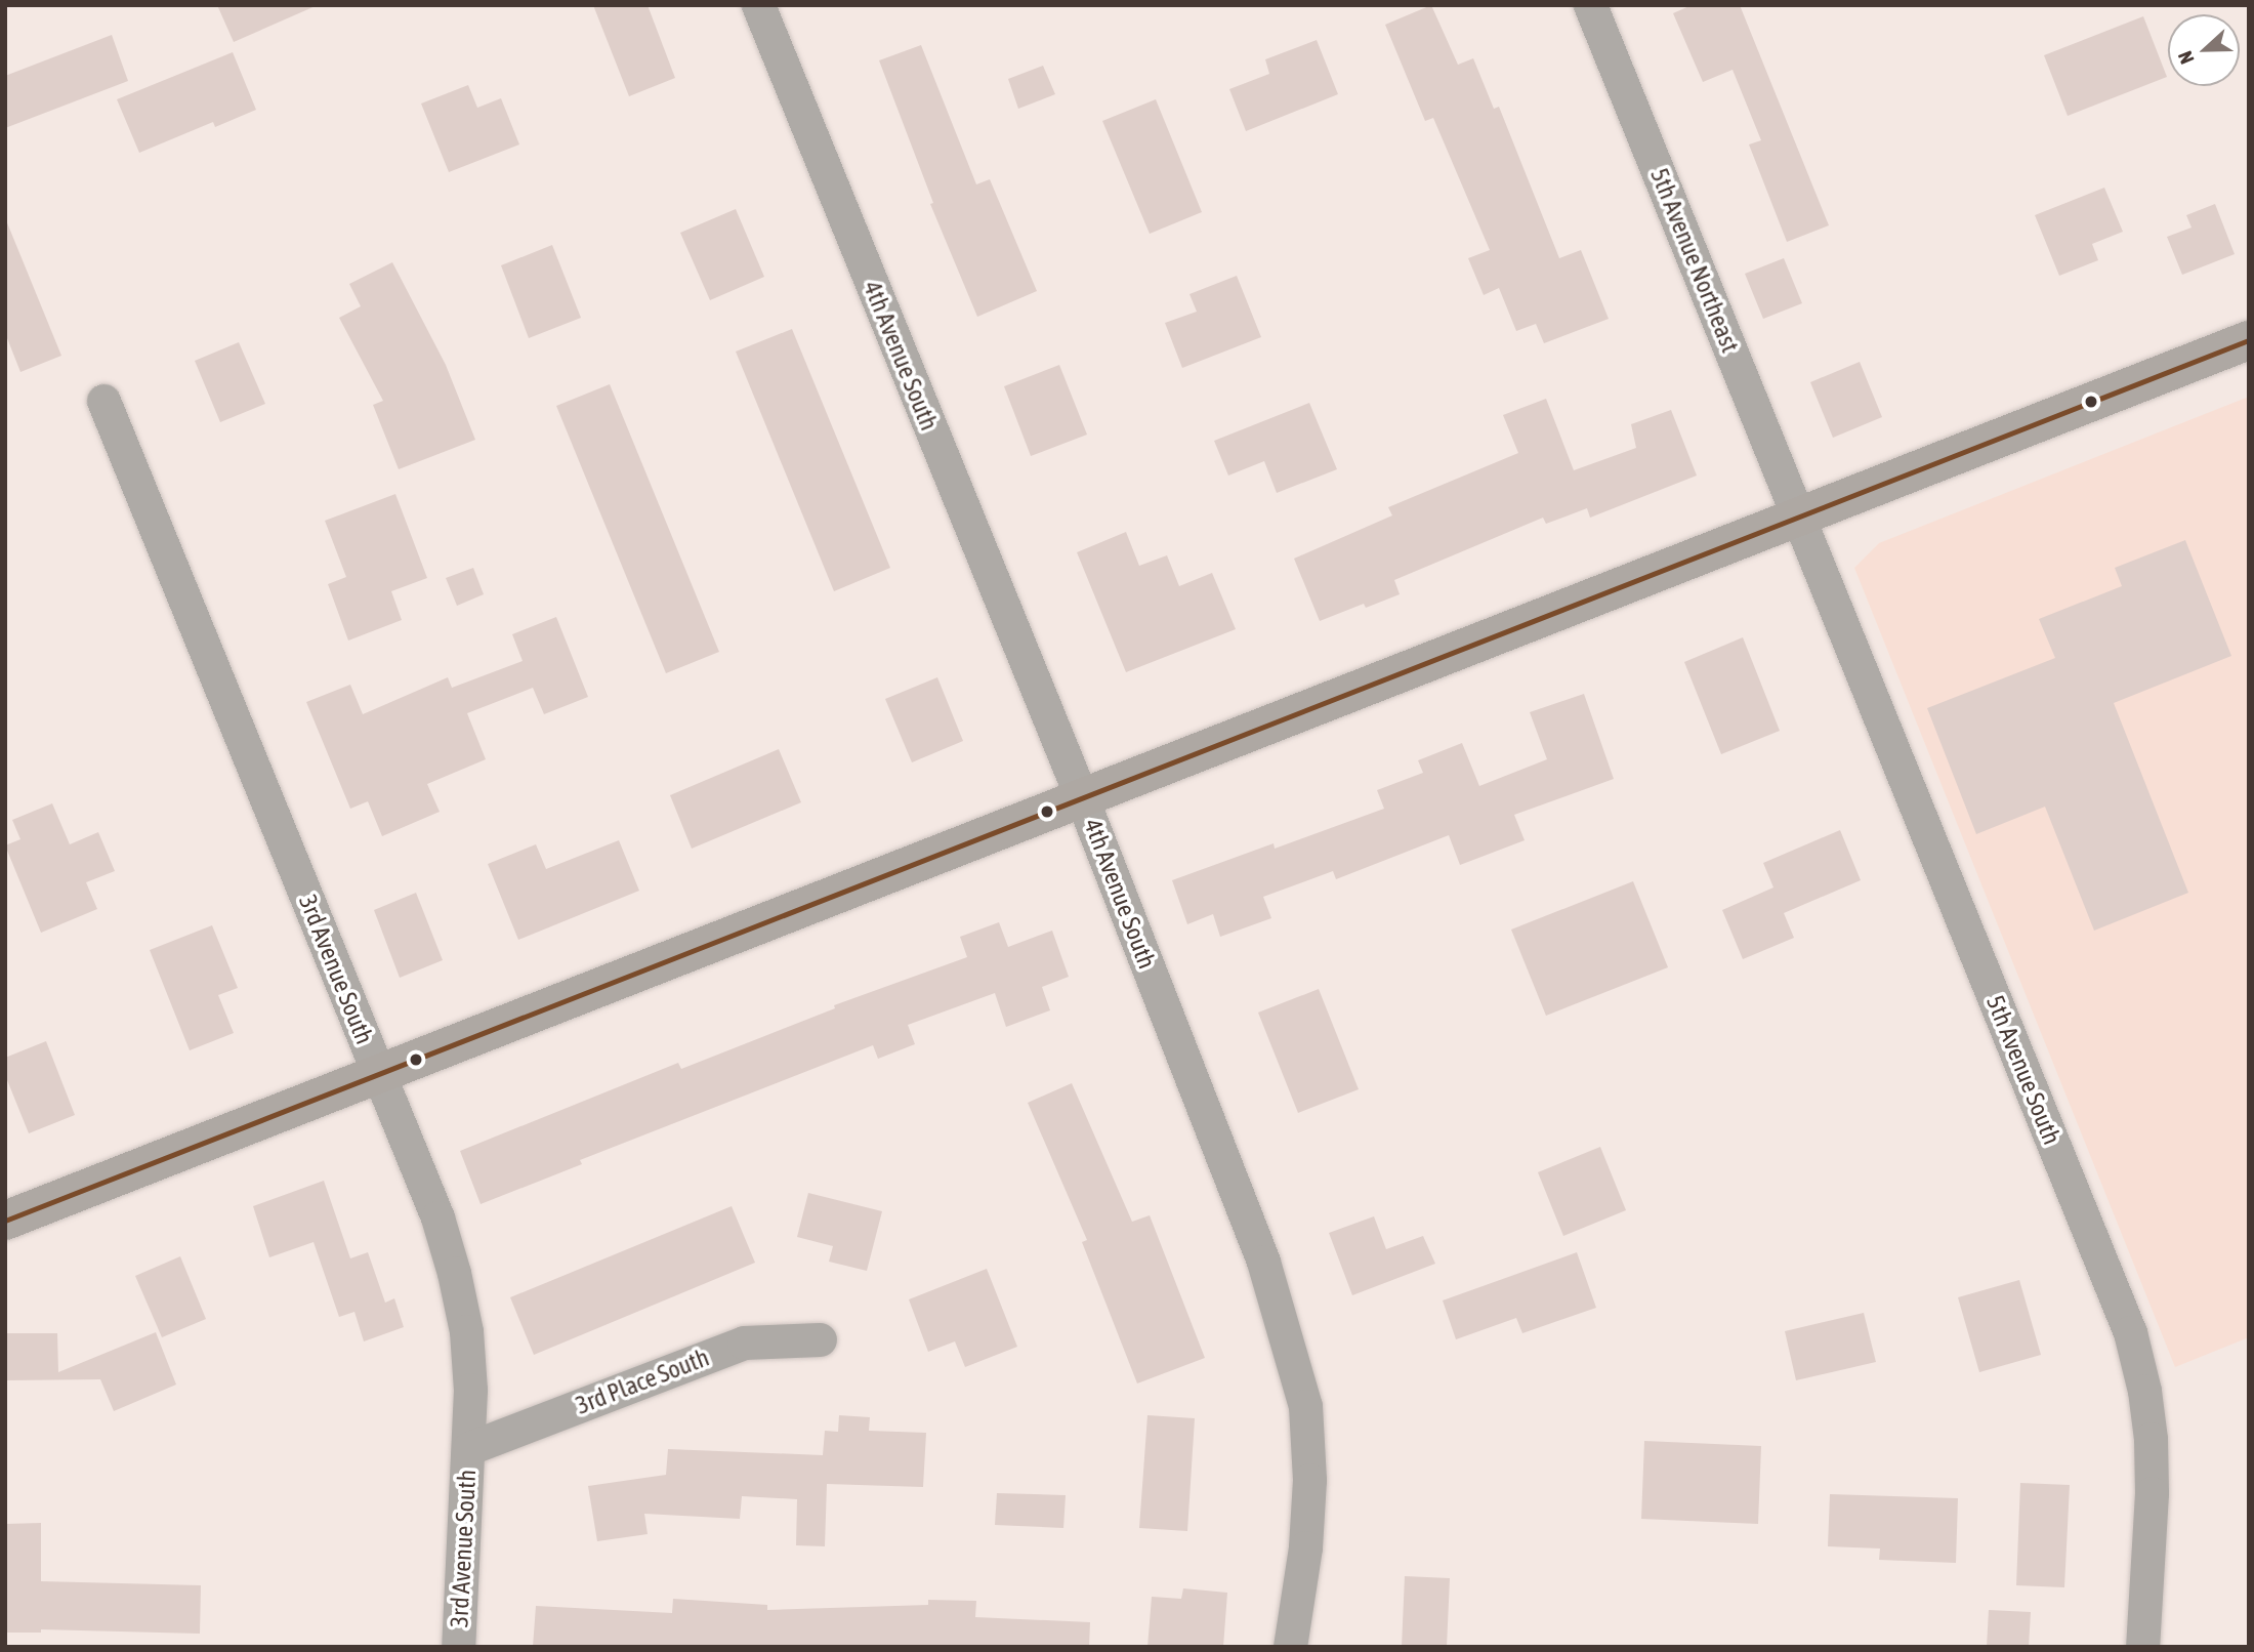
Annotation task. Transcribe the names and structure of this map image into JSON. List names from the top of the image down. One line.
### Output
{"streets":{"street":["5th Avenue Northeast","4th Avenue South","3rd Avenue South","5th Avenue South","3rd Place South"]},"crossings":[["5th Avenue Northeast","5th Avenue South"],["3rd Avenue South","3rd Place South"]],"north":"left"}
